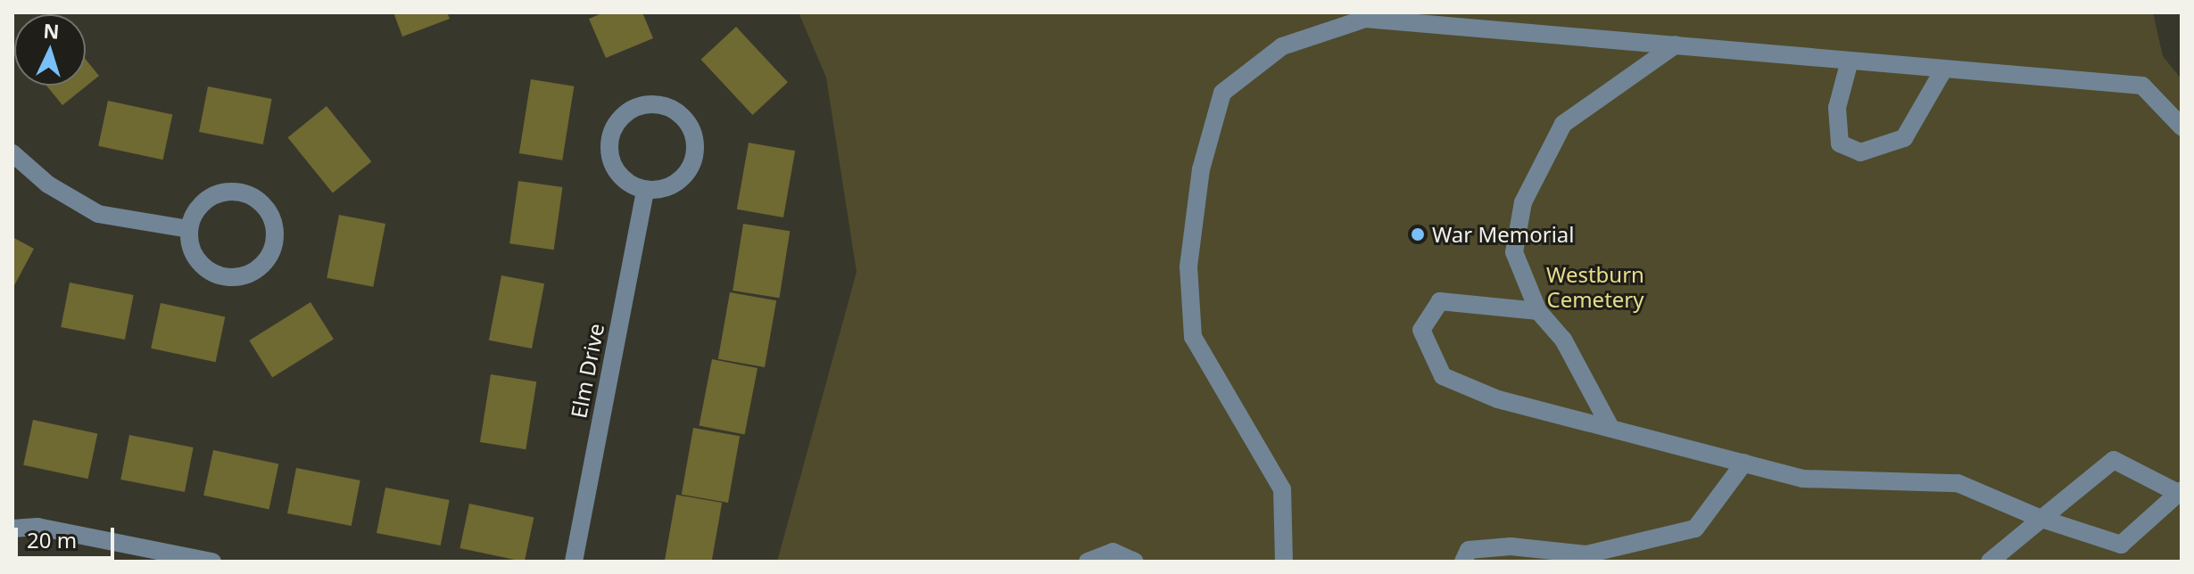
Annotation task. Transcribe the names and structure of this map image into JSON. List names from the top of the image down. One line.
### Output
{"streets":{"street":["Elm Drive"]},"parks":["Westburn Cemetery"],"places":["War Memorial"],"scale_bar":"20 m","north":"top"}
